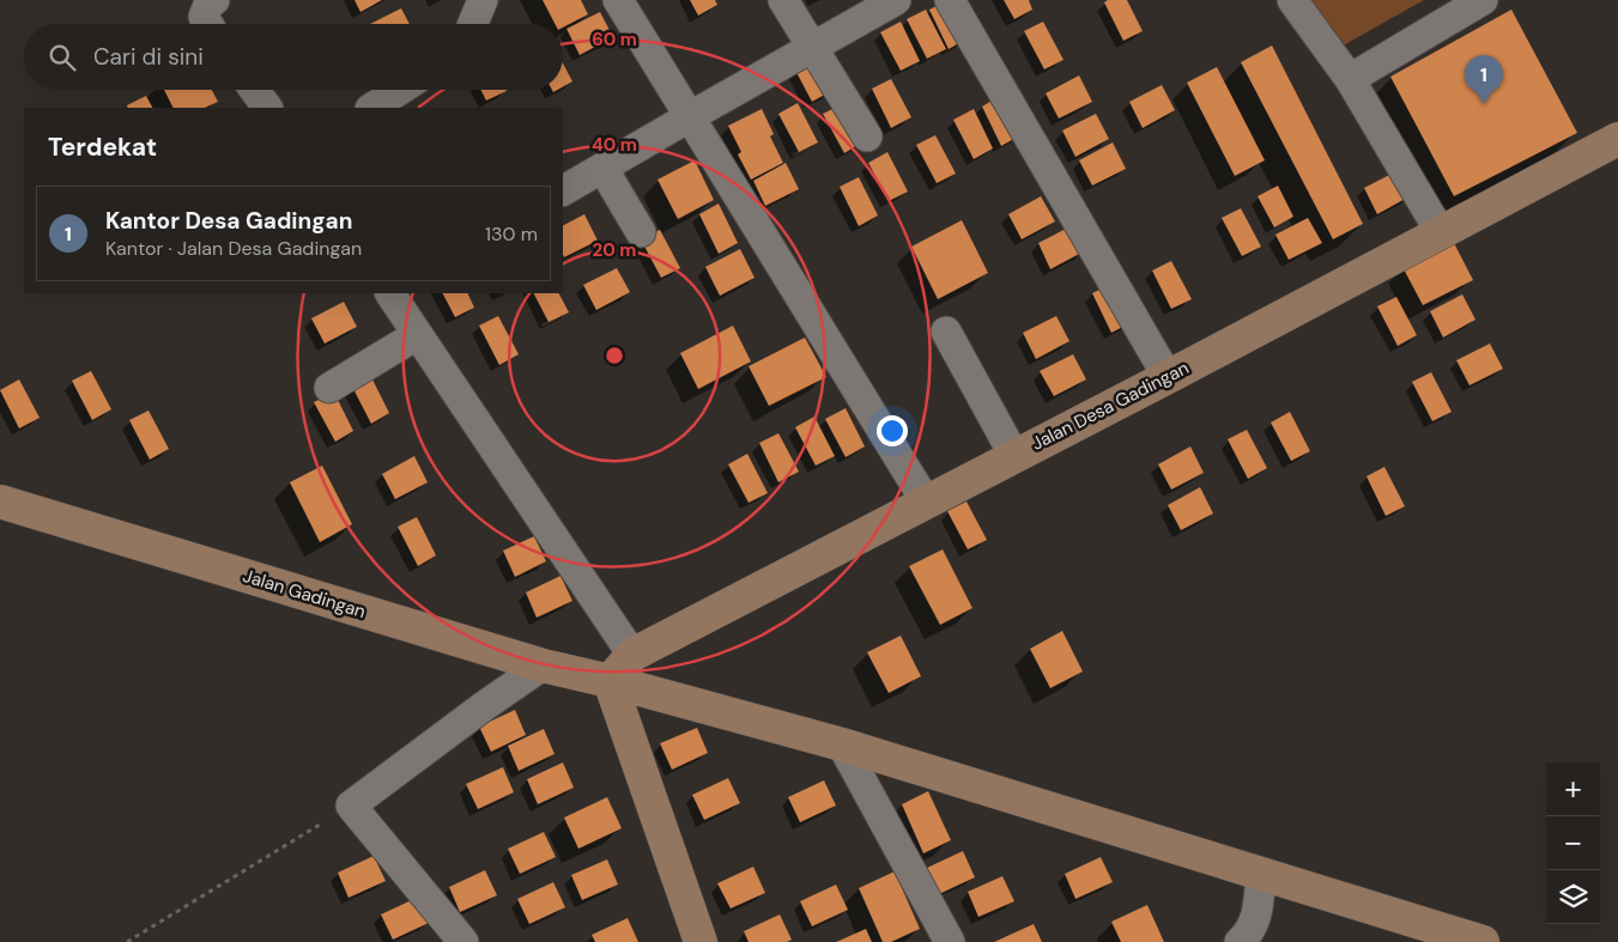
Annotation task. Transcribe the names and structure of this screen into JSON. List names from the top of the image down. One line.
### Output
{"streets":{"street":["Jalan Desa Gadingan","Jalan Gadingan"]},"crossings":[["Jalan Desa Gadingan","Jalan Gadingan"]],"page":{"search":"Cari di sini","pins":"1","heading":"Terdekat","list":[{"mark":"1","name":"Kantor Desa Gadingan","note":"Kantor · Jalan Desa Gadingan","value":"130 m"}],"map_buttons":["+","−"]},"rings":["60 m","40 m","20 m"]}
